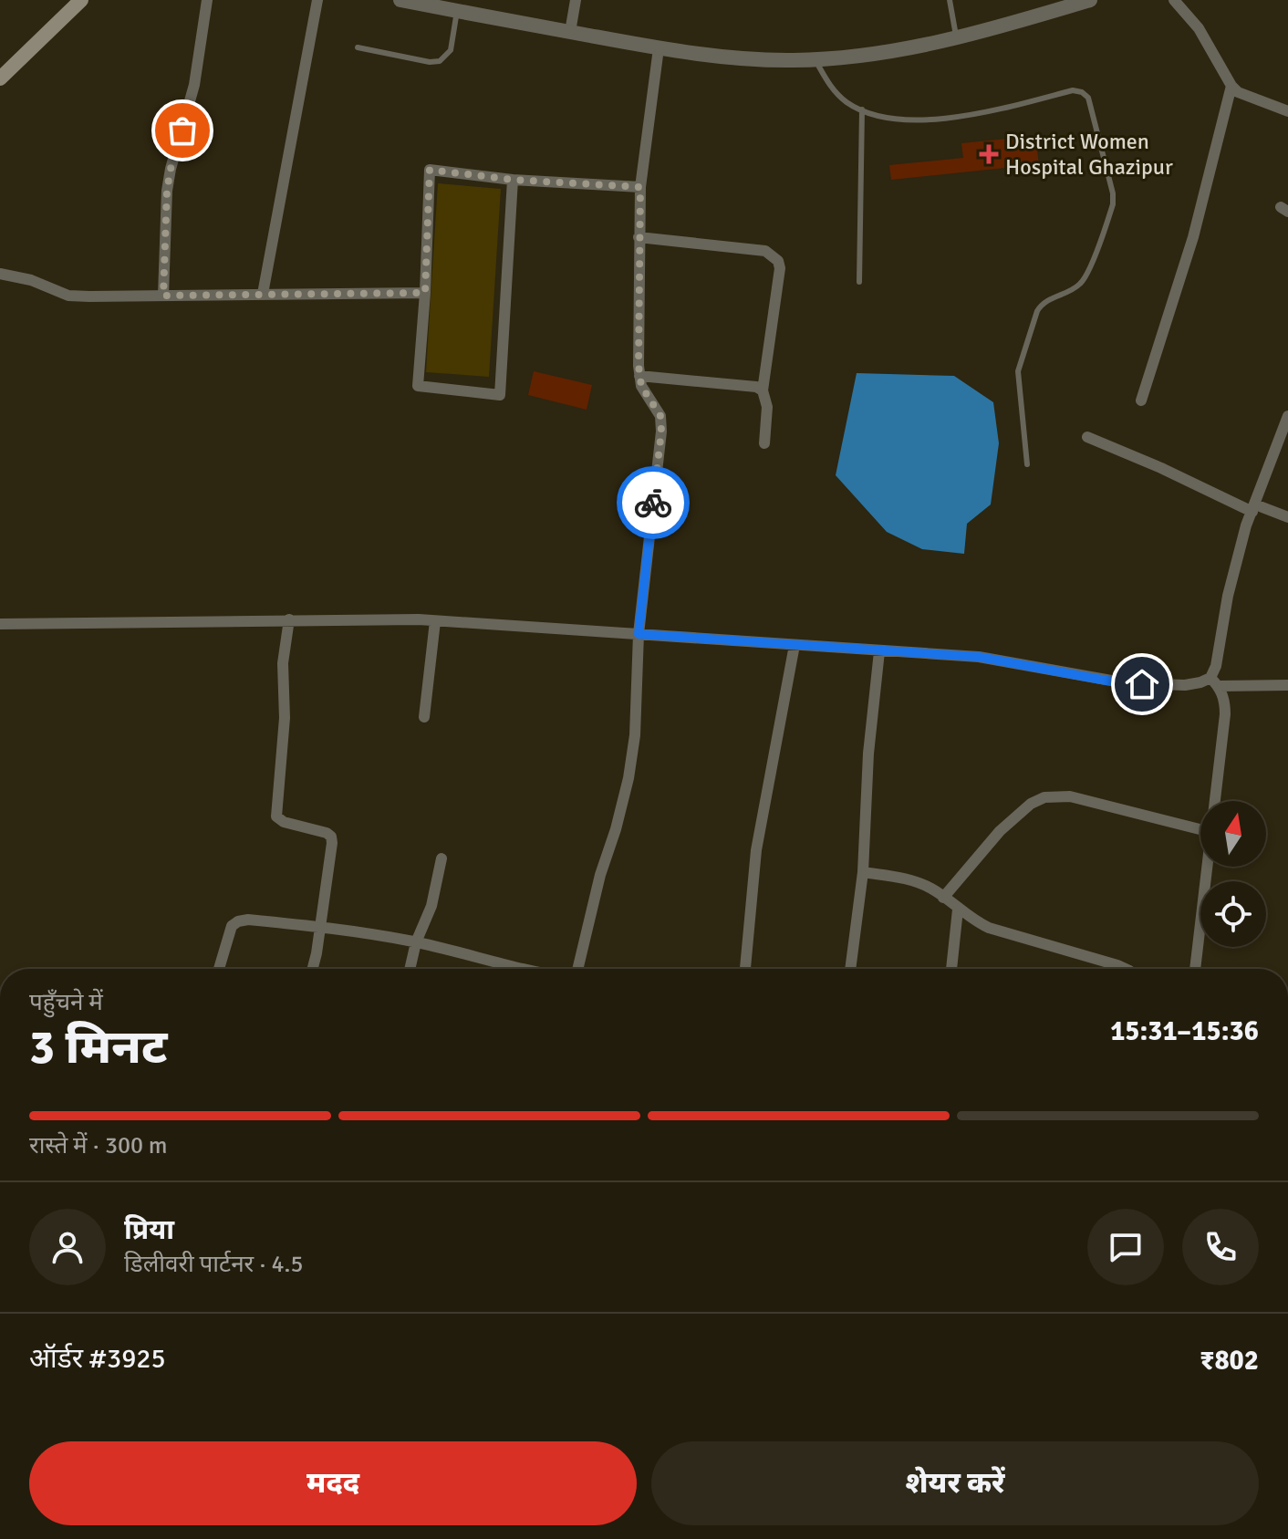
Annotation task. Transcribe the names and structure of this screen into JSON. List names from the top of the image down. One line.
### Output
{"places":{"health":["District Women Hospital Ghazipur"]},"north":"top","page":{"heading":["3 मिनट","पहुँचने में","15:31–15:36"],"panel":["प्रिया","डिलीवरी पार्टनर · 4.5","ऑर्डर #3925","₹802"],"bar":"रास्ते में · 300 m","buttons":["मदद","शेयर करें"]}}
